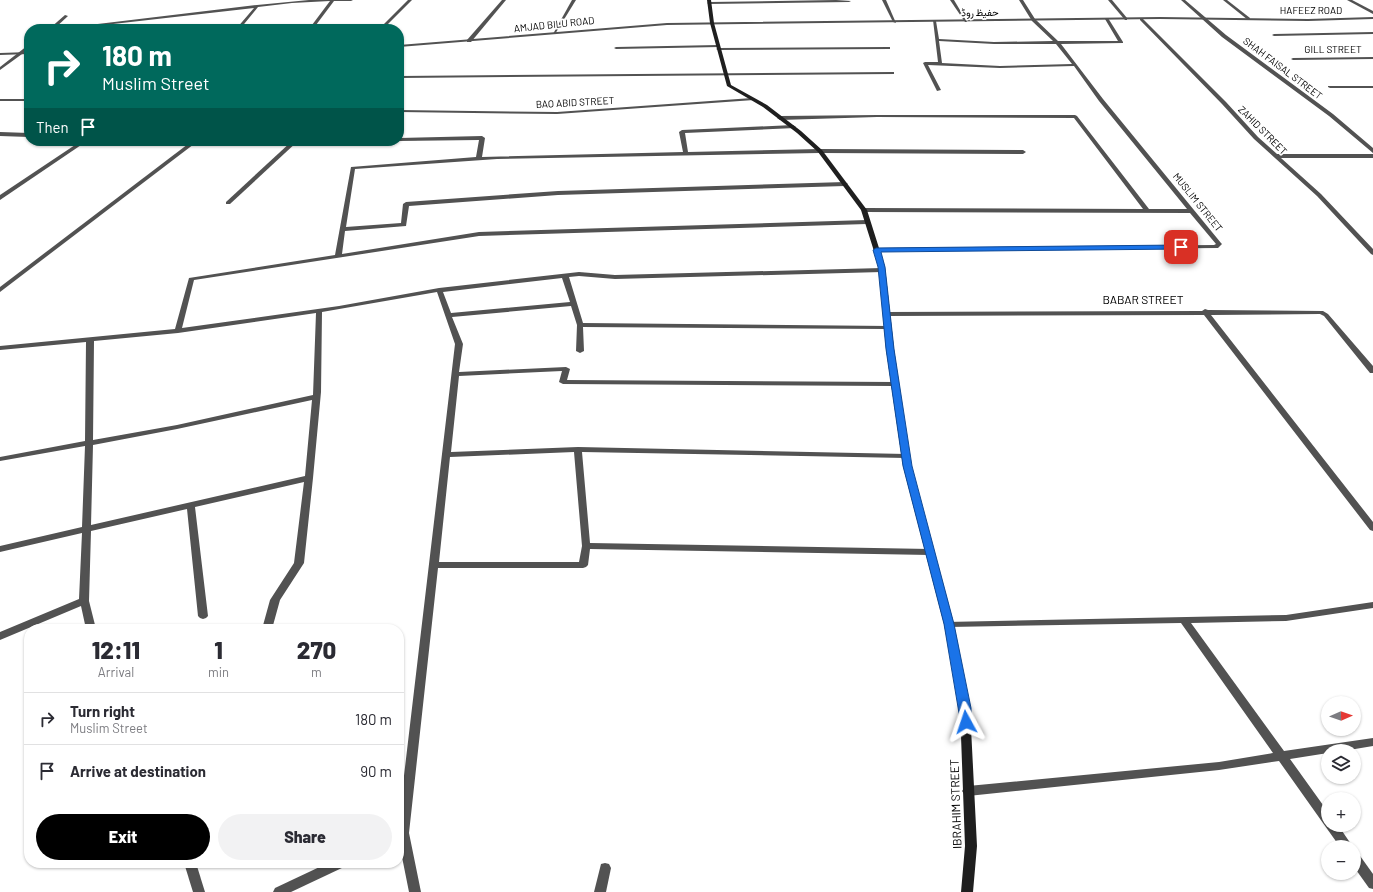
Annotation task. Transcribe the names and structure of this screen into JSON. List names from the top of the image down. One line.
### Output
{"streets":{"main road":["IBRAHIM STREET"],"street":["HAFEEZ ROAD","حفیظ روڈ","AMJAD BILU ROAD","GILL STREET","SHAH FAISAL STREET","BAO ABID STREET","ZAHID STREET","MUSLIM STREET","BABAR STREET"]},"crossings":[["HAFEEZ ROAD","حفیظ روڈ"],["حفیظ روڈ","AMJAD BILU ROAD"],["حفیظ روڈ","SHAH FAISAL STREET"],["حفیظ روڈ","ZAHID STREET"],["حفیظ روڈ","MUSLIM STREET"],["حفیظ روڈ","IBRAHIM STREET"],["AMJAD BILU ROAD","IBRAHIM STREET"],["BAO ABID STREET","IBRAHIM STREET"],["MUSLIM STREET","IBRAHIM STREET"],["BABAR STREET","IBRAHIM STREET"]],"north":"right","page":{"turn":["180 m","Muslim Street"],"then":"Then","eta":["12:11","Arrival","1","min","270","m"],"list":[{"name":"Turn right","note":"Muslim Street","value":"180 m"},{"name":"Arrive at destination","value":"90 m"}],"map_buttons":["+","−"],"buttons":["Exit","Share"]}}
